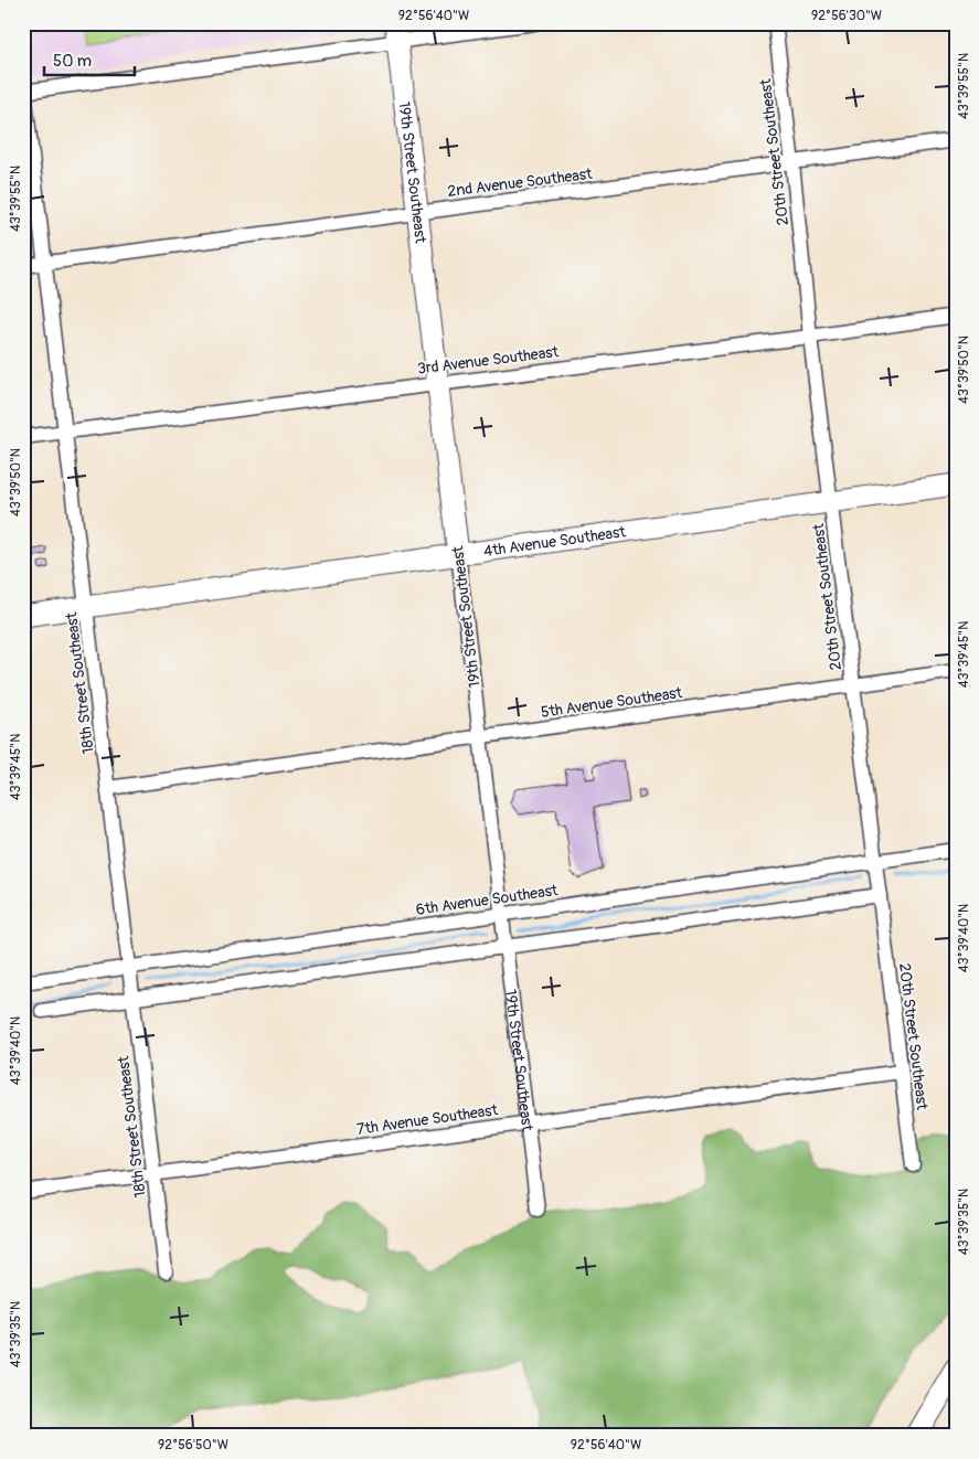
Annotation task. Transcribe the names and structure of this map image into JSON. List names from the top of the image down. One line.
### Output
{"streets":{"street":["20th Street Southeast","19th Street Southeast","2nd Avenue Southeast","3rd Avenue Southeast","4th Avenue Southeast","18th Street Southeast","5th Avenue Southeast","6th Avenue Southeast","7th Avenue Southeast"]},"crossings":[["20th Street Southeast","2nd Avenue Southeast"],["20th Street Southeast","3rd Avenue Southeast"],["20th Street Southeast","4th Avenue Southeast"],["20th Street Southeast","5th Avenue Southeast"],["20th Street Southeast","6th Avenue Southeast"],["20th Street Southeast","7th Avenue Southeast"],["19th Street Southeast","2nd Avenue Southeast"],["19th Street Southeast","3rd Avenue Southeast"],["19th Street Southeast","4th Avenue Southeast"],["19th Street Southeast","5th Avenue Southeast"],["19th Street Southeast","6th Avenue Southeast"],["19th Street Southeast","7th Avenue Southeast"],["2nd Avenue Southeast","18th Street Southeast"],["3rd Avenue Southeast","18th Street Southeast"],["4th Avenue Southeast","18th Street Southeast"],["18th Street Southeast","5th Avenue Southeast"],["18th Street Southeast","6th Avenue Southeast"],["18th Street Southeast","7th Avenue Southeast"]],"scale_bar":"50 m","coordinates":["92°56'40\"W","92°56'30\"W","43°39'55\"N","43°39'50\"N","43°39'45\"N","43°39'40\"N","43°39'35\"N","92°56'50\"W"]}
